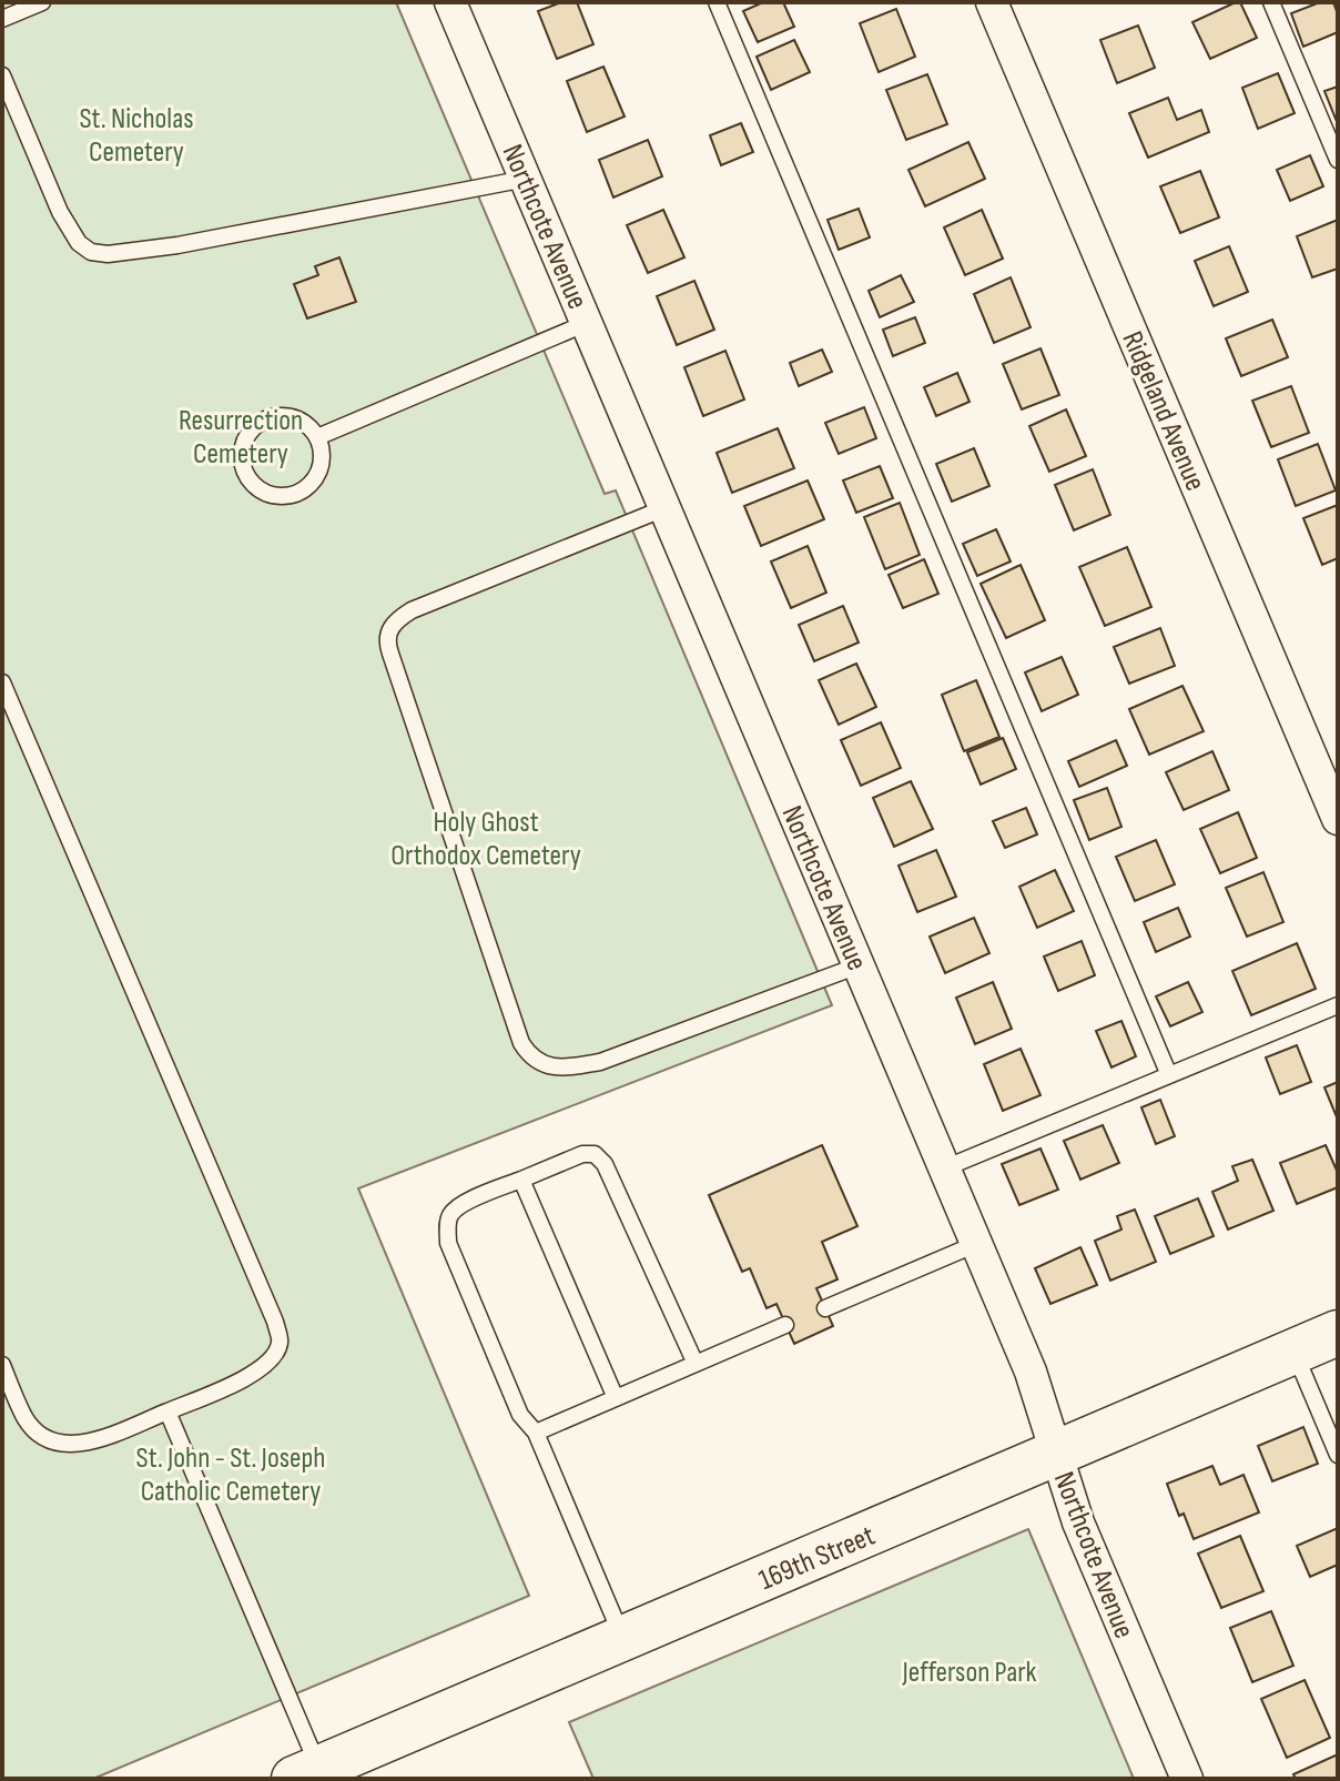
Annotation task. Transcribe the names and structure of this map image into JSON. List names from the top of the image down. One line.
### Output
{"streets":{"street":["Northcote Avenue","Ridgeland Avenue","169th Street"]},"crossings":[["Northcote Avenue","169th Street"]],"parks":["St. Nicholas Cemetery","Resurrection Cemetery","Holy Ghost Orthodox Cemetery","St. John - St. Joseph Catholic Cemetery","Jefferson Park"]}
